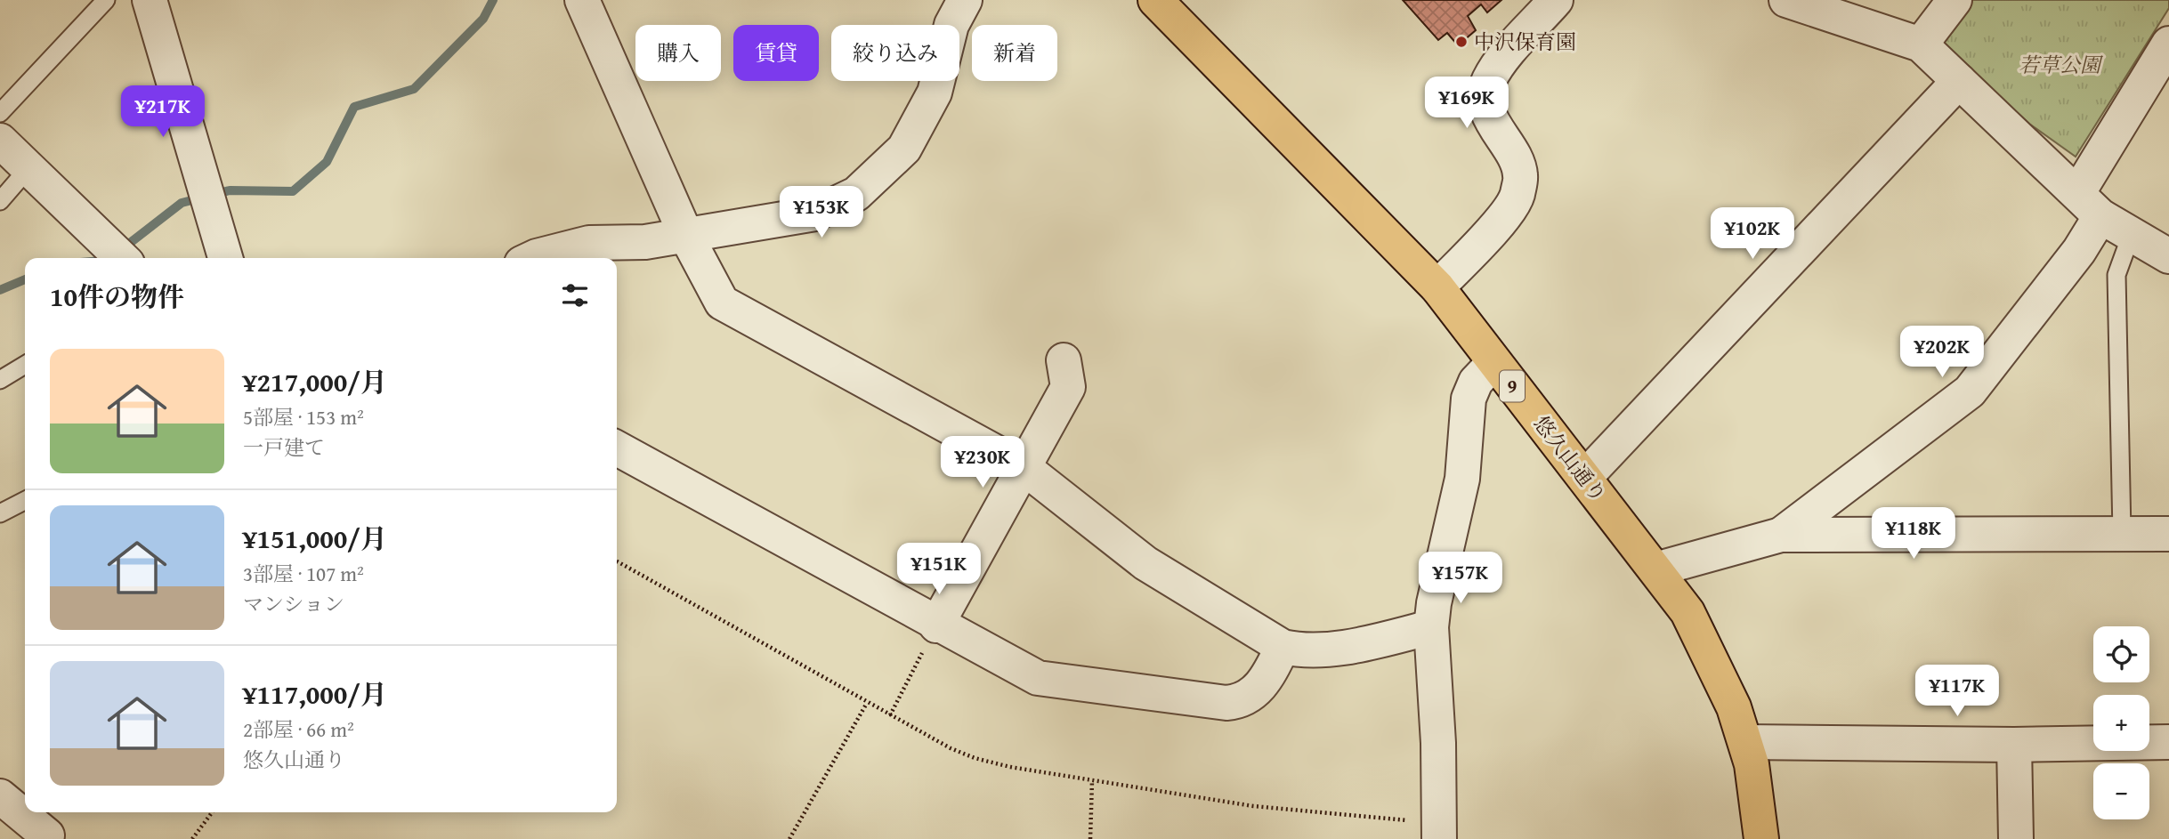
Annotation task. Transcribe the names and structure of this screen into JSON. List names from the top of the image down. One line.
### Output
{"streets":{"main road":["9","悠久山通り"]},"parks":["若草公園"],"places":["中沢保育園"],"page":{"chip":["購入","賃貸","絞り込み","新着"],"price":["¥169K","¥217K","¥153K","¥102K","¥202K","¥230K","¥118K","¥151K","¥157K","¥117K"],"heading":"10件の物件","list":[{"name":"¥217,000/月","note":"5部屋 · 153 m² · 一戸建て"},{"name":"¥151,000/月","note":"3部屋 · 107 m² · マンション"},{"name":"¥117,000/月","note":"2部屋 · 66 m² · 悠久山通り"}],"map_buttons":["+","−"]}}
